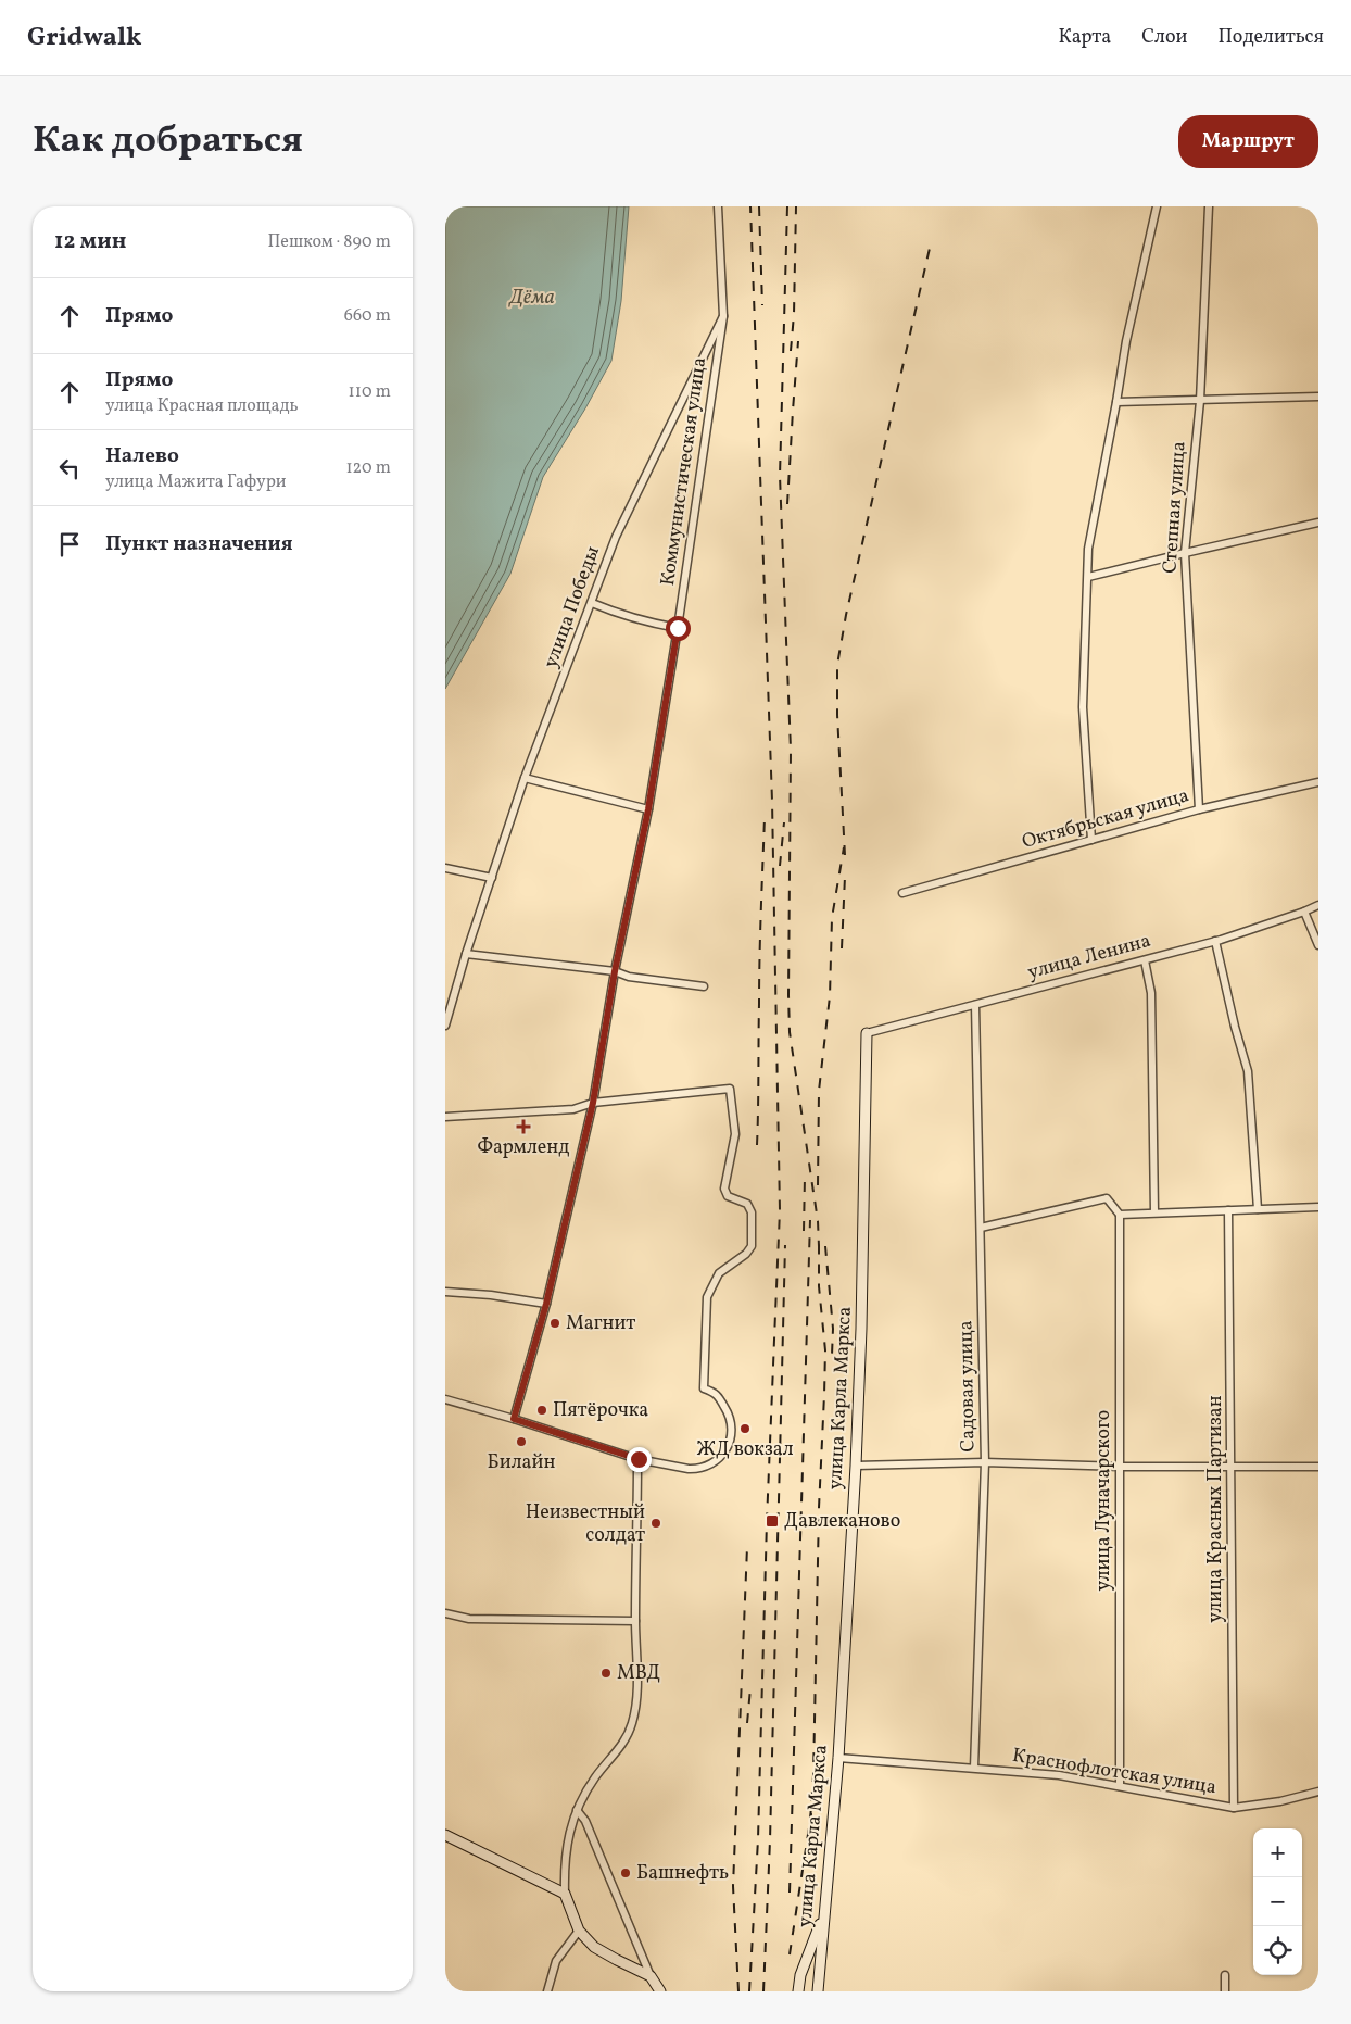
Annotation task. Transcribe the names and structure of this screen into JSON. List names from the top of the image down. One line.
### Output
{"streets":{"street":["Коммунистическая улица","Степная улица","улица Победы","Октябрьская улица","улица Ленина","Садовая улица","улица Карла Маркса","улица Луначарского","улица Красных Партизан","Краснофлотская улица"]},"crossings":[["Коммунистическая улица","улица Победы"],["Степная улица","Октябрьская улица"],["улица Ленина","Садовая улица"],["улица Ленина","улица Карла Маркса"],["Садовая улица","Краснофлотская улица"],["улица Карла Маркса","Краснофлотская улица"],["улица Луначарского","Краснофлотская улица"],["улица Красных Партизан","Краснофлотская улица"]],"water":["Дёма"],"places":{"health":["Фармленд"],"other":["Магнит","Пятёрочка","ЖД вокзал","Билайн","Неизвестный солдат","МВД","Башнефть"],"transit":["Давлеканово"]},"page":{"header":"Gridwalk","nav":["Карта","Слои","Поделиться"],"title":"Как добраться","buttons":"Маршрут","heading":["12 мин","Пешком · 890 m"],"list":[["Прямо","660 m"],["Прямо","улица Красная площадь","110 m"],["Налево","улица Мажита Гафури","120 m"],"Пункт назначения"],"map_buttons":["+","−"]}}
